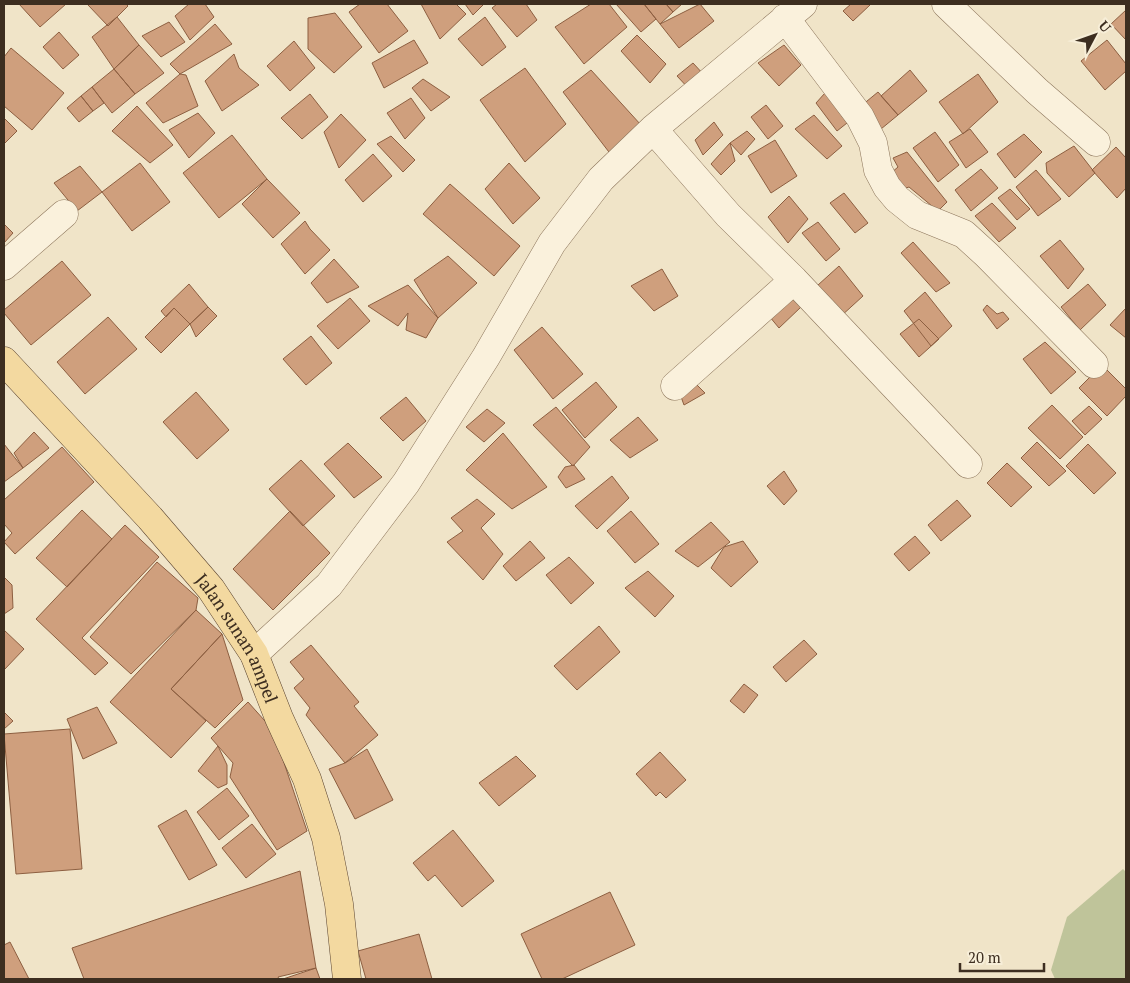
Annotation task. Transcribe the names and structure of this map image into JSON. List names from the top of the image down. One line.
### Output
{"streets":{"main road":["Jalan sunan ampel"]},"scale_bar":"20 m","north":"top right"}
